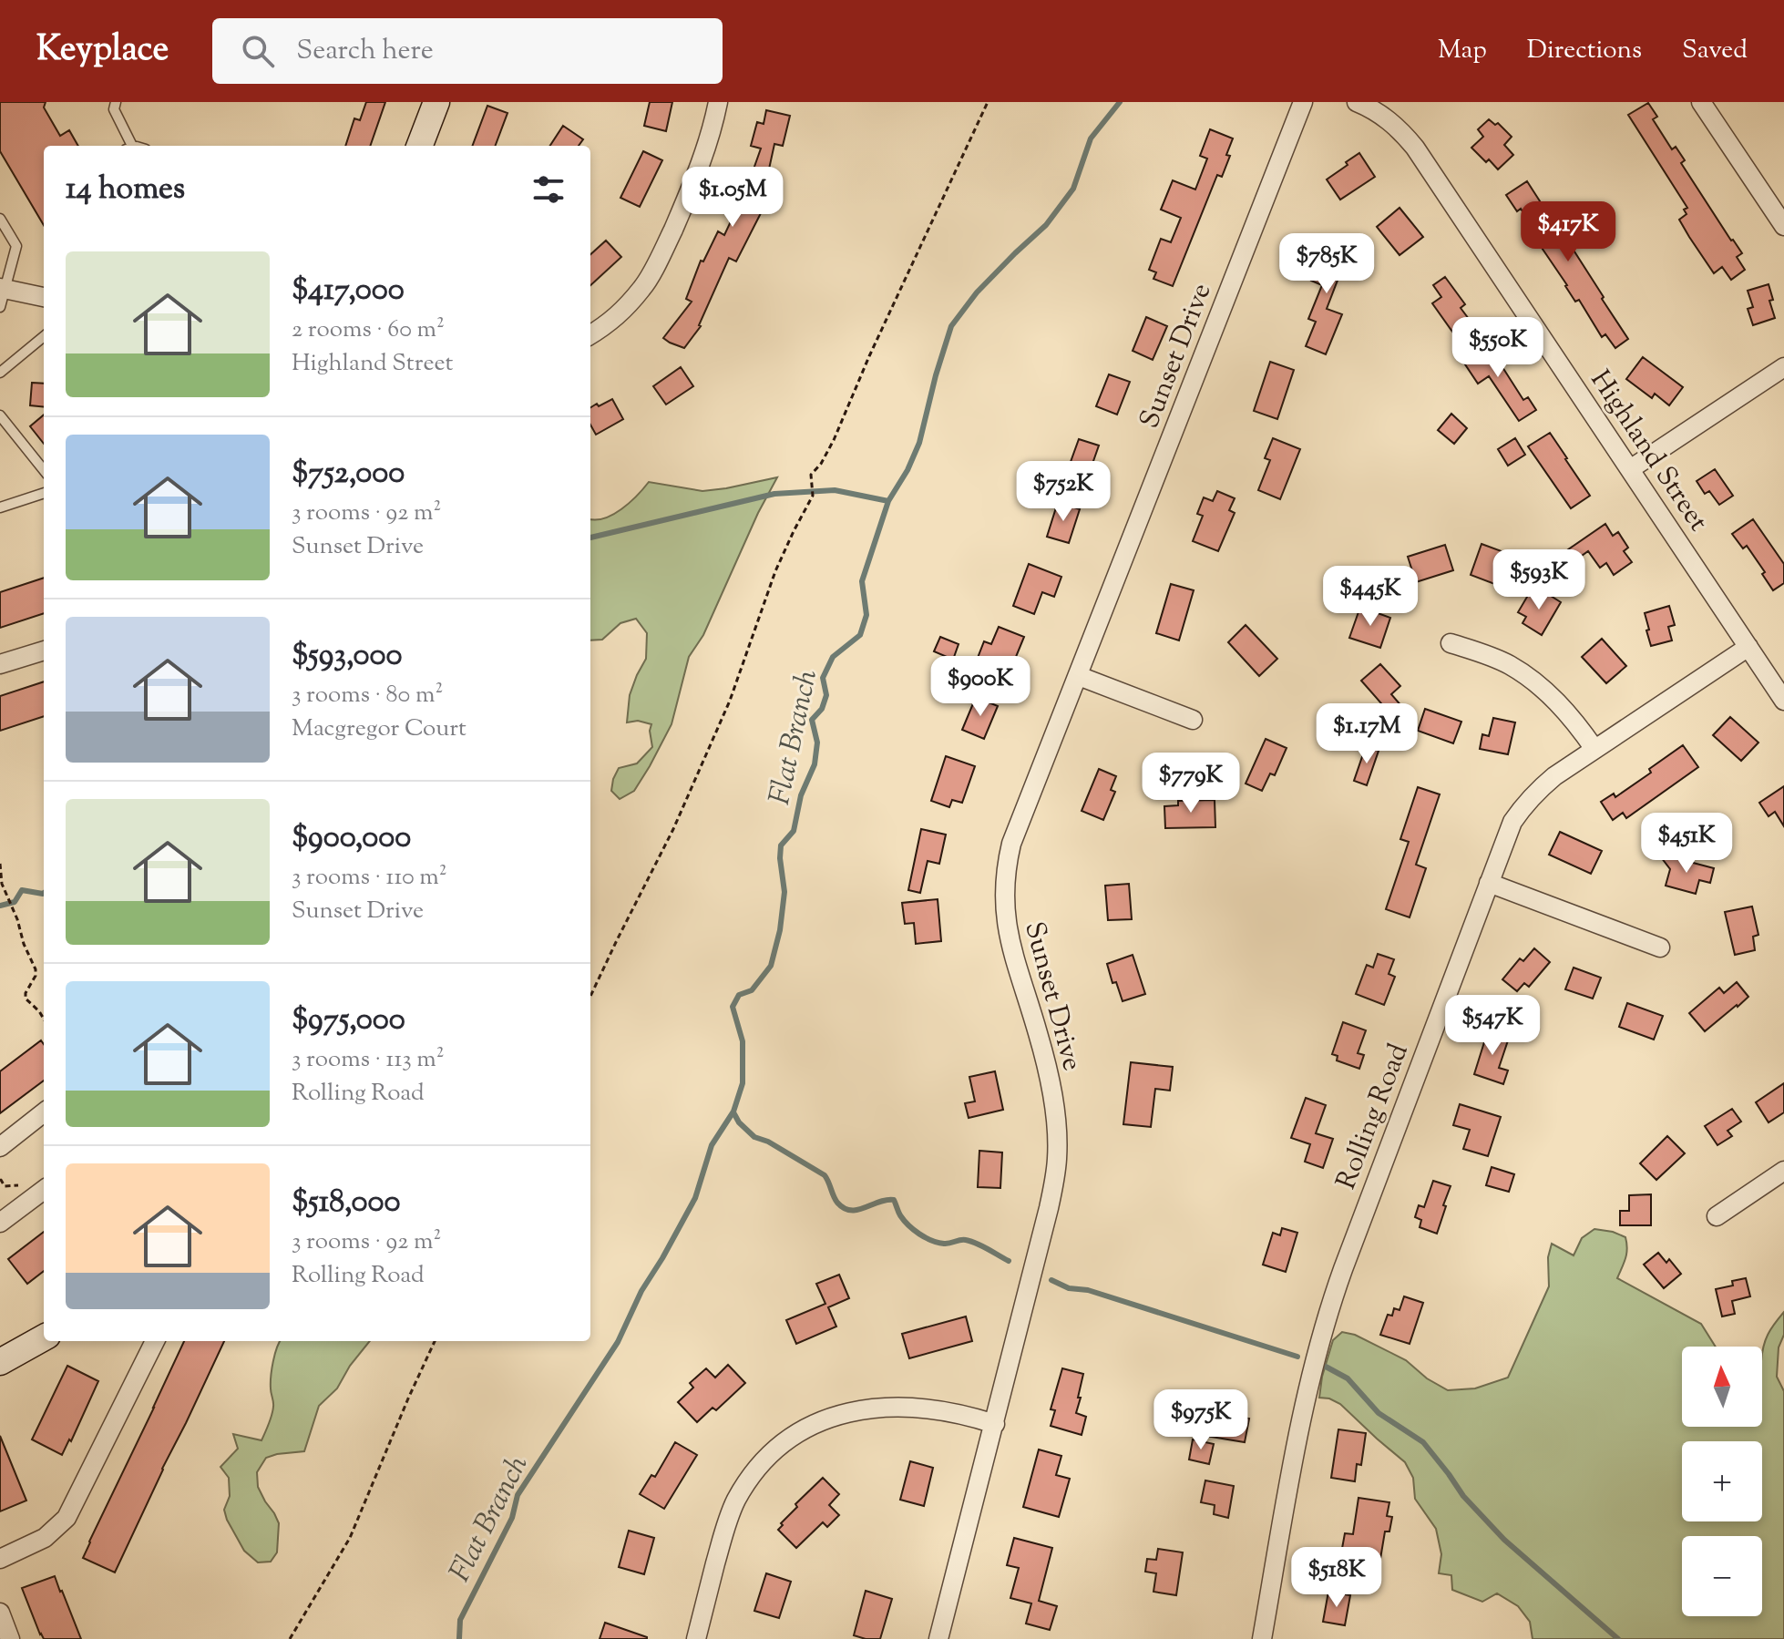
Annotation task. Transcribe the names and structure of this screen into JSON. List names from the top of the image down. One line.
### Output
{"streets":{"street":["Sunset Drive","Highland Street","Rolling Road"]},"crossings":[["Highland Street","Rolling Road"]],"water":["Flat Branch"],"north":"top","page":{"header":"Keyplace","search":"Search here","nav":["Map","Directions","Saved"],"heading":"14 homes","price":["$1.05M","$417K","$785K","$550K","$752K","$593K","$445K","$900K","$1.17M","$779K","$451K","$547K","$975K","$518K"],"list":[{"name":"$417,000","note":"2 rooms · 60 m² · Highland Street"},{"name":"$752,000","note":"3 rooms · 92 m² · Sunset Drive"},{"name":"$593,000","note":"3 rooms · 80 m² · Macgregor Court"},{"name":"$900,000","note":"3 rooms · 110 m² · Sunset Drive"},{"name":"$975,000","note":"3 rooms · 113 m² · Rolling Road"},{"name":"$518,000","note":"3 rooms · 92 m² · Rolling Road"}],"map_buttons":["+","−"]}}
